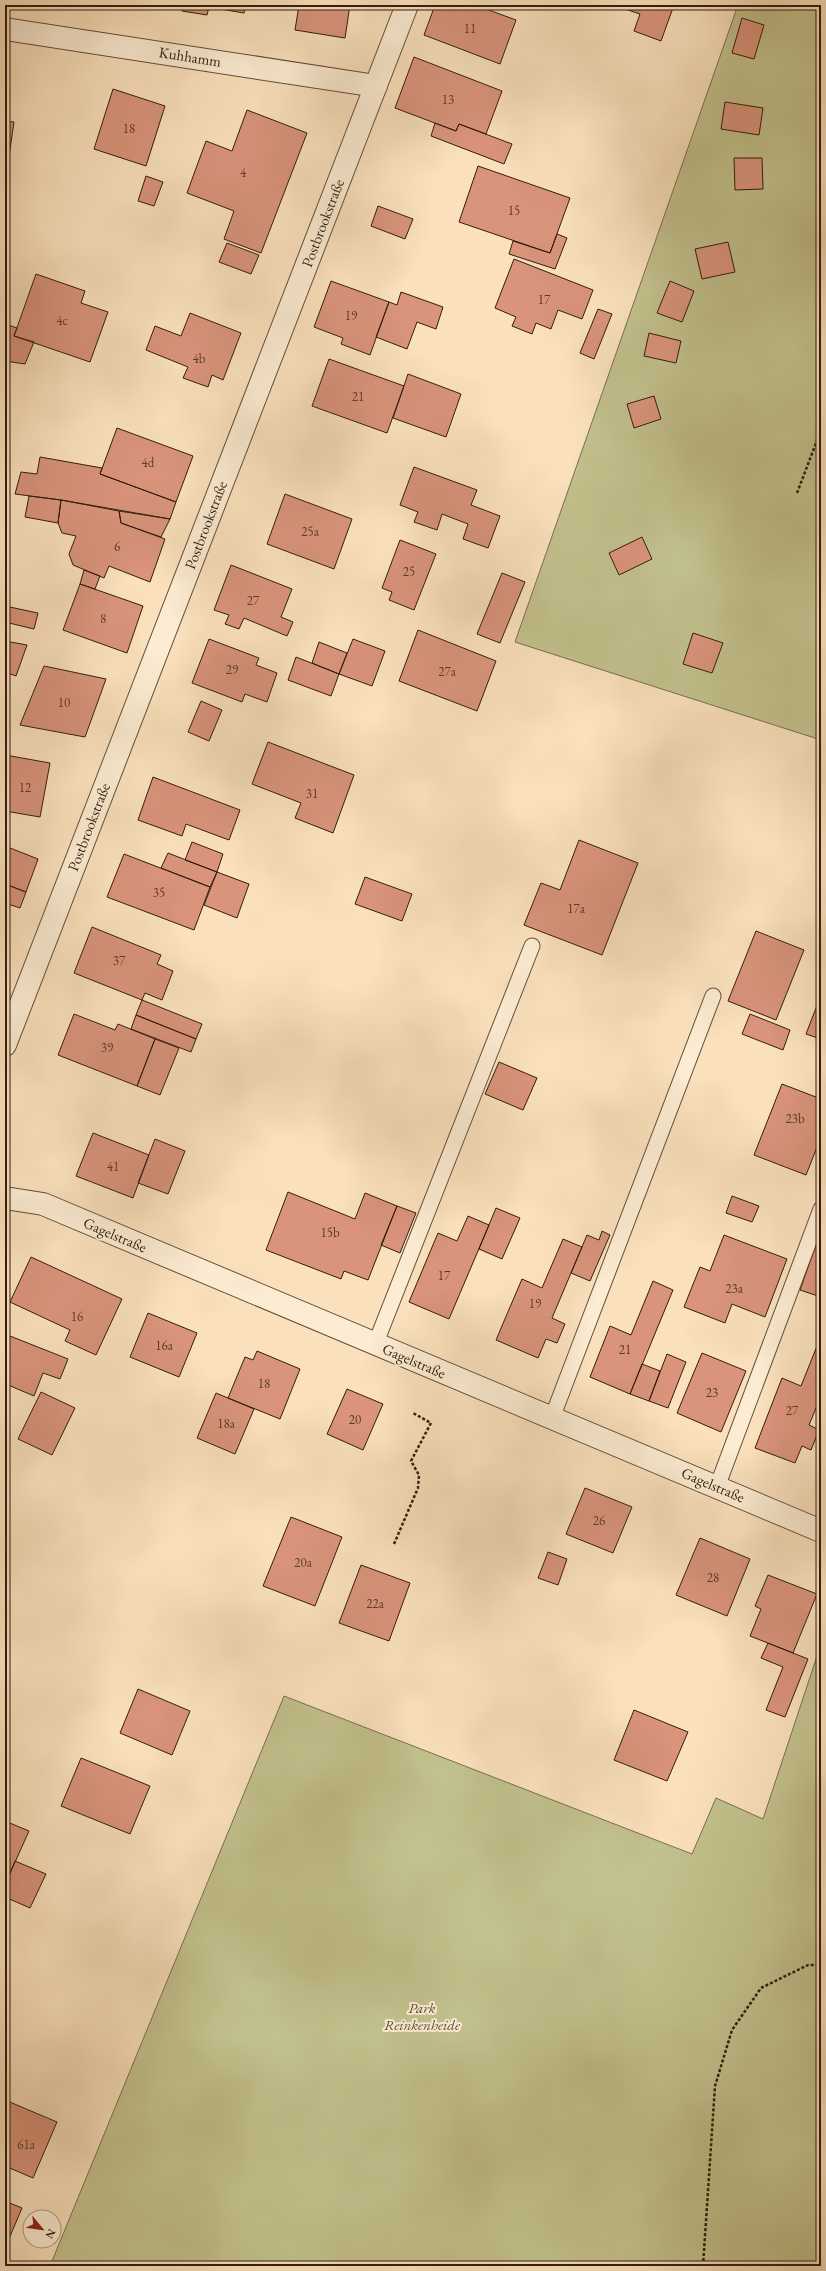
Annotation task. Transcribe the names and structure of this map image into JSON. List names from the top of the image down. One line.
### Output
{"streets":{"street":["Kuhhamm","Postbrookstraße","Gagelstraße"]},"crossings":[["Kuhhamm","Postbrookstraße"]],"parks":["Park Reinkenheide"],"house_numbers":["11","13","18","4","15","17","19","4c","4b","21","4d","25a","6","25","27","8","29","27a","10","12","31","35","17a","37","39","23b","41","15b","17","23a","19","16","16a","21","18","23","27","20","18a","26","20a","28","22a","61a"],"north":"bottom right"}
